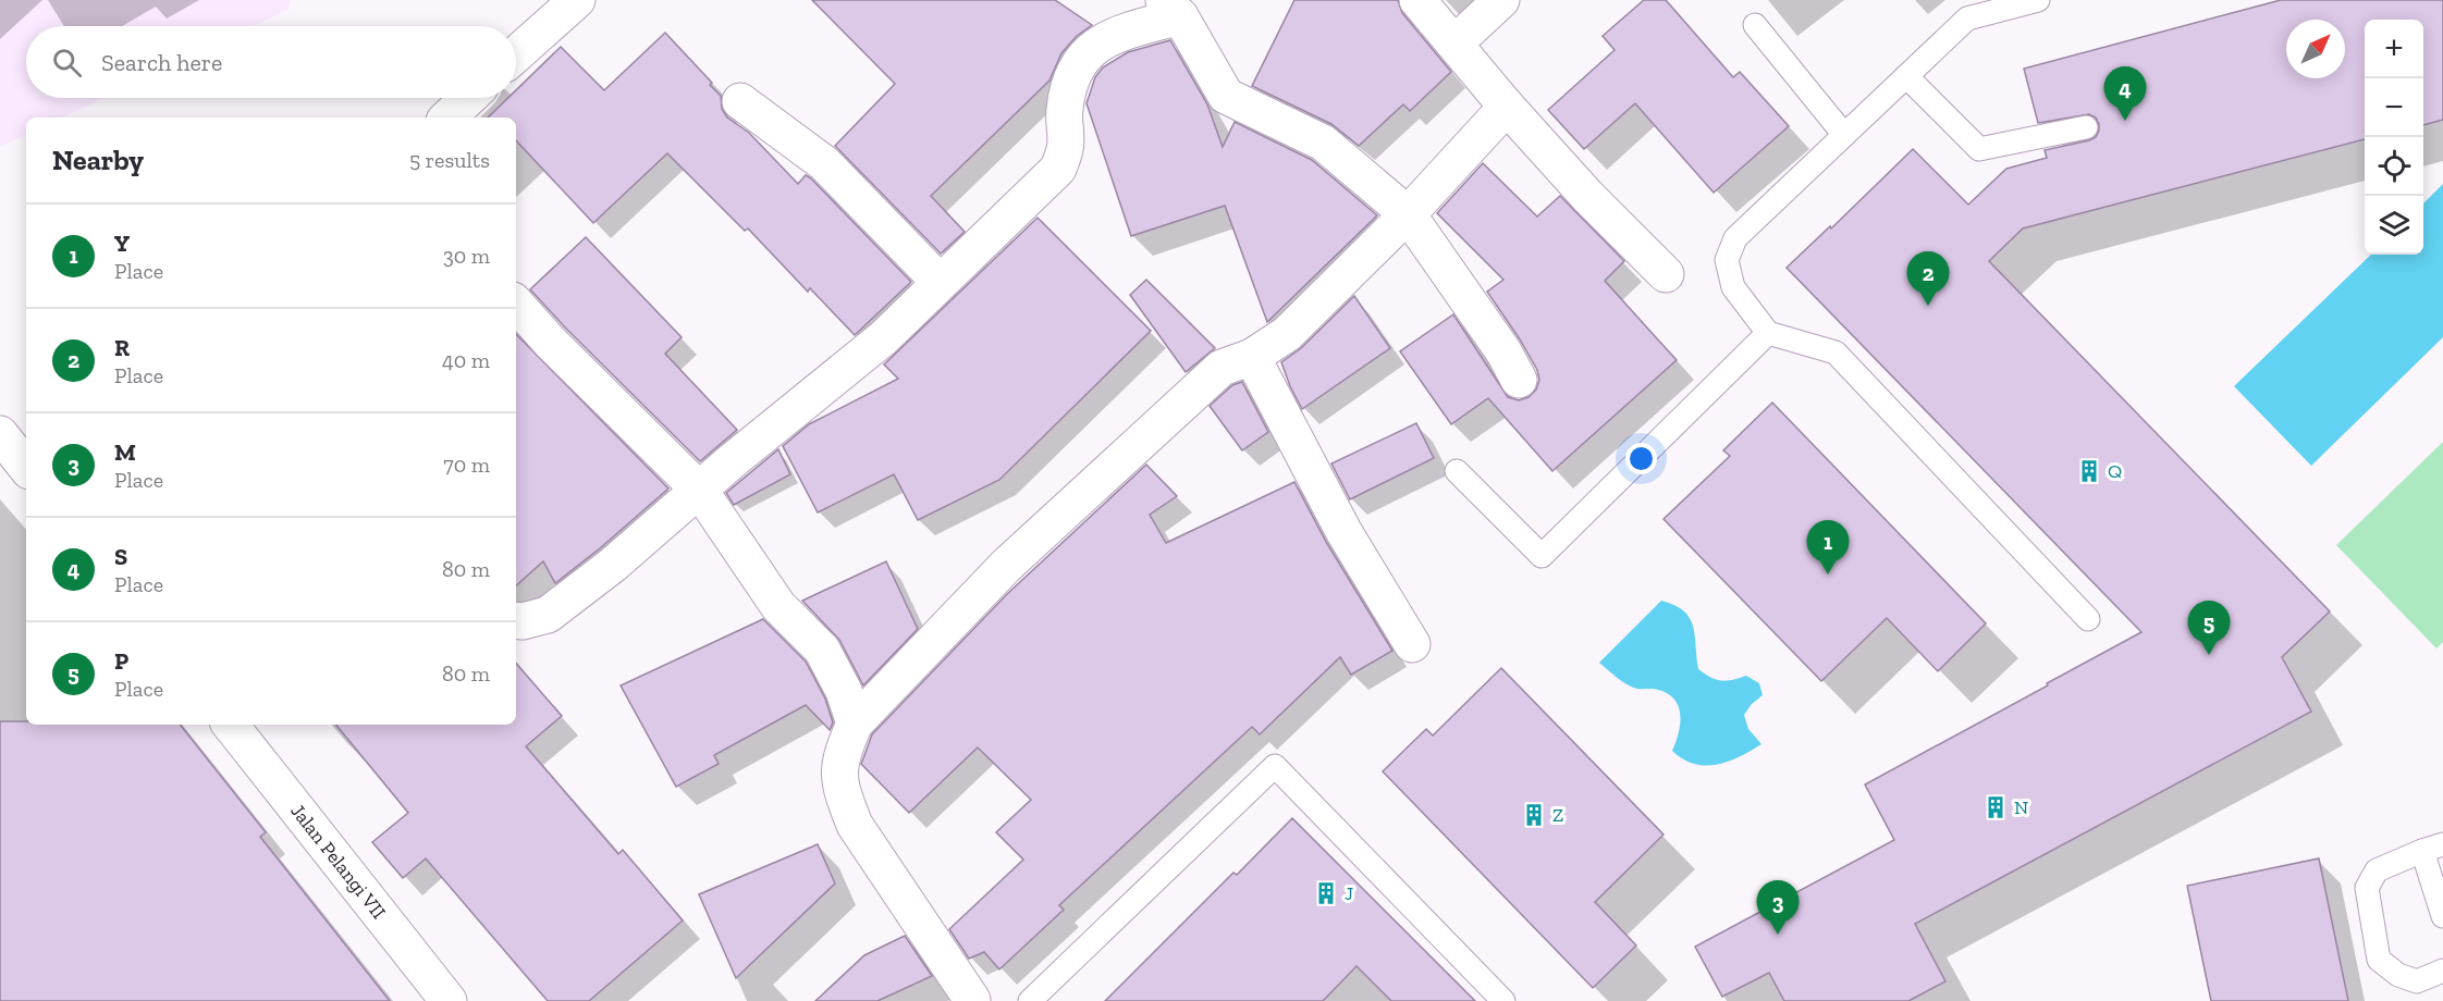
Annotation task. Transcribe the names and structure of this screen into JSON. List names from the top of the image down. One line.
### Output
{"streets":{"street":["Jalan Pelangi VII"]},"places":{"building":["Q","N","Z","J"]},"north":"top right","page":{"map_buttons":["+","−"],"search":"Search here","pins":["4","2","1","5","3"],"heading":["Nearby","5 results"],"list":[{"mark":"1","name":"Y","note":"Place","value":"30 m"},{"mark":"2","name":"R","note":"Place","value":"40 m"},{"mark":"3","name":"M","note":"Place","value":"70 m"},{"mark":"4","name":"S","note":"Place","value":"80 m"},{"mark":"5","name":"P","note":"Place","value":"80 m"}]}}
